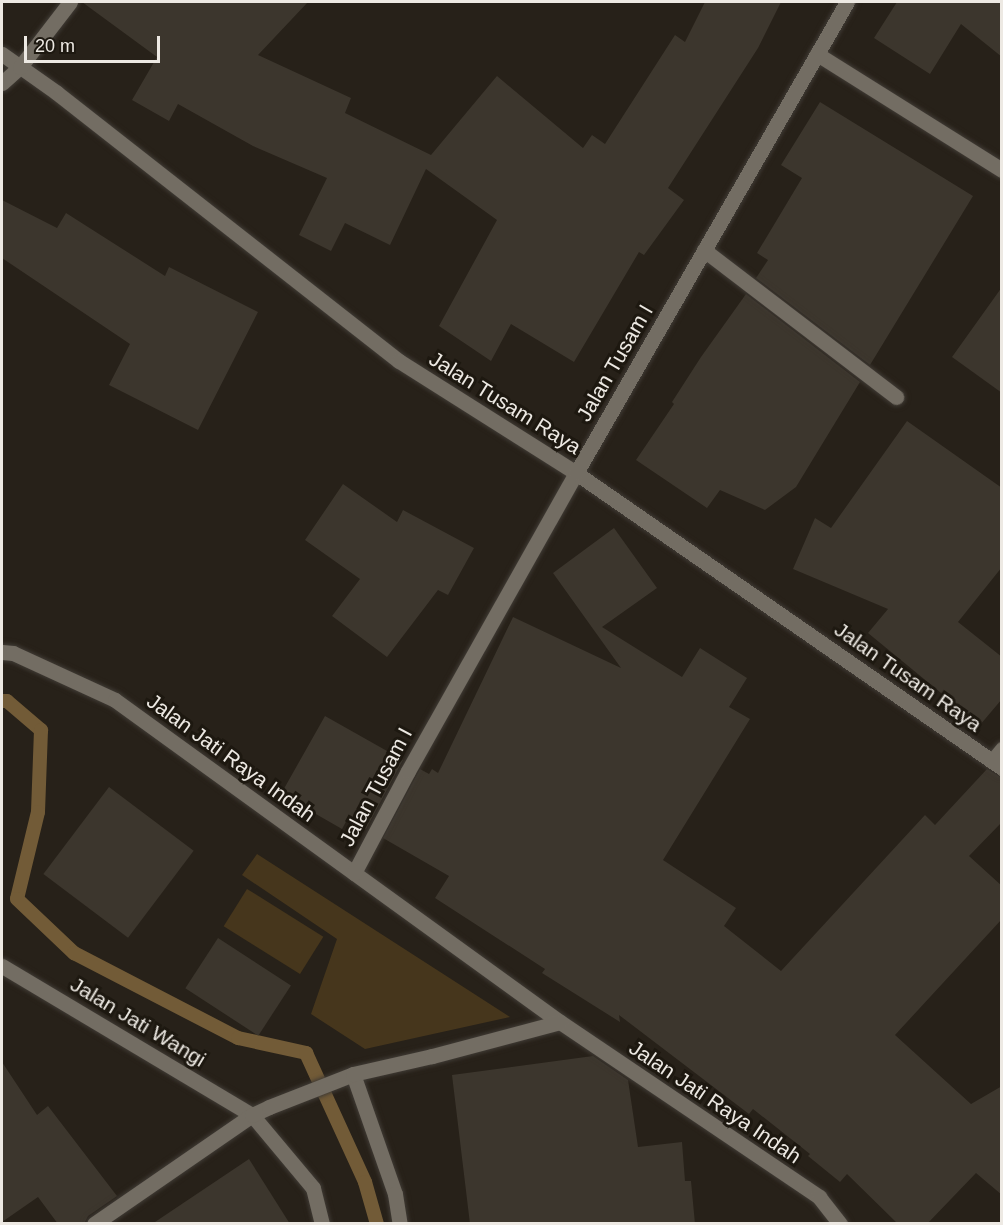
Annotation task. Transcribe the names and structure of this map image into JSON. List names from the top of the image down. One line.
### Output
{"streets":{"street":["Jalan Tusam I","Jalan Tusam Raya","Jalan Jati Raya Indah","Jalan Jati Wangi"]},"crossings":[["Jalan Tusam I","Jalan Tusam Raya"],["Jalan Tusam I","Jalan Jati Raya Indah"]],"scale_bar":"20 m"}
